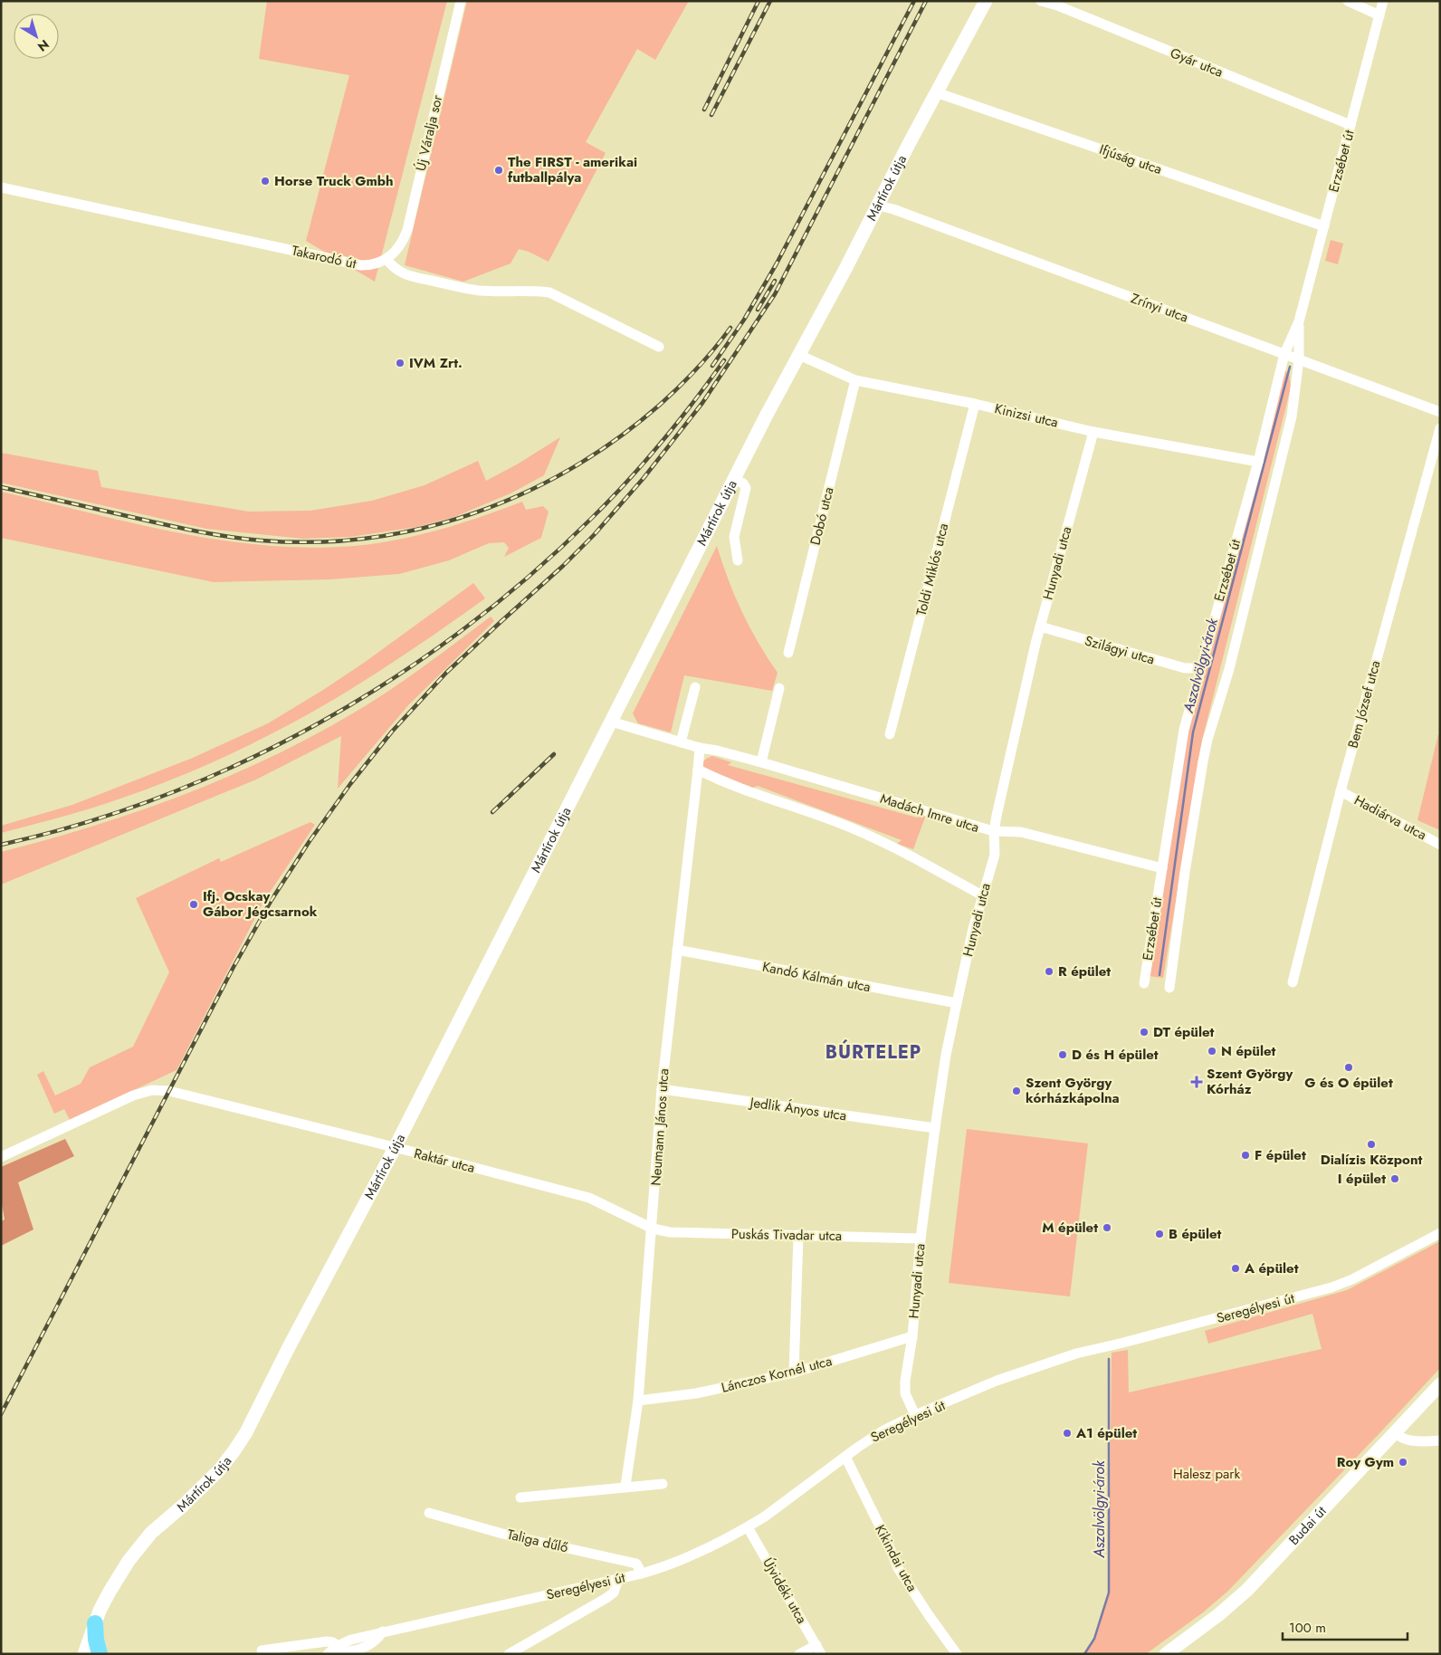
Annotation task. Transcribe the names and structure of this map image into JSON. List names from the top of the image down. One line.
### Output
{"streets":{"street":["Gyár utca","Új Váralja sor","Ifjúság utca","Erzsébet út","Mártírok útja","Takarodó út","Zrínyi utca","Kinizsi utca","Dobó utca","Hunyadi utca","Toldi Miklós utca","Szilágyi utca","Bem József utca","Madách Imre utca","Hadiárva utca","Kandó Kálmán utca","Jedlik Ányos utca","Neumann János utca","Raktár utca","Puskás Tivadar utca","Seregélyesi út","Lánczos Kornél utca","Budai út","Taliga dűlő","Kikindai utca","Újvidéki utca"]},"crossings":[["Gyár utca","Erzsébet út"],["Új Váralja sor","Takarodó út"],["Ifjúság utca","Erzsébet út"],["Ifjúság utca","Mártírok útja"],["Erzsébet út","Zrínyi utca"],["Erzsébet út","Kinizsi utca"],["Erzsébet út","Szilágyi utca"],["Erzsébet út","Madách Imre utca"],["Mártírok útja","Zrínyi utca"],["Mártírok útja","Kinizsi utca"],["Mártírok útja","Madách Imre utca"],["Mártírok útja","Raktár utca"],["Kinizsi utca","Dobó utca"],["Kinizsi utca","Hunyadi utca"],["Kinizsi utca","Toldi Miklós utca"],["Hunyadi utca","Szilágyi utca"],["Hunyadi utca","Madách Imre utca"],["Hunyadi utca","Kandó Kálmán utca"],["Hunyadi utca","Jedlik Ányos utca"],["Hunyadi utca","Puskás Tivadar utca"],["Hunyadi utca","Seregélyesi út"],["Hunyadi utca","Lánczos Kornél utca"],["Bem József utca","Hadiárva utca"],["Kandó Kálmán utca","Neumann János utca"],["Jedlik Ányos utca","Neumann János utca"],["Neumann János utca","Raktár utca"],["Neumann János utca","Puskás Tivadar utca"],["Neumann János utca","Lánczos Kornél utca"],["Raktár utca","Puskás Tivadar utca"],["Seregélyesi út","Taliga dűlő"],["Seregélyesi út","Kikindai utca"],["Seregélyesi út","Újvidéki utca"]],"districts":["BÚRTELEP"],"water":["Aszalvölgyi-árok"],"parks":["Halesz park"],"places":{"other":["The FIRST - amerikai futballpálya","Horse Truck Gmbh","IVM Zrt.","Ifj. Ocskay Gábor Jégcsarnok","R épület","DT épület","N épület","D és H épület","G és O épület","Szent György kórházkápolna","Dialízis Központ","F épület","I épület","M épület","B épület","A épület","A1 épület","Roy Gym"],"health":["Szent György Kórház"]},"scale_bar":"100 m","north":"bottom right"}
